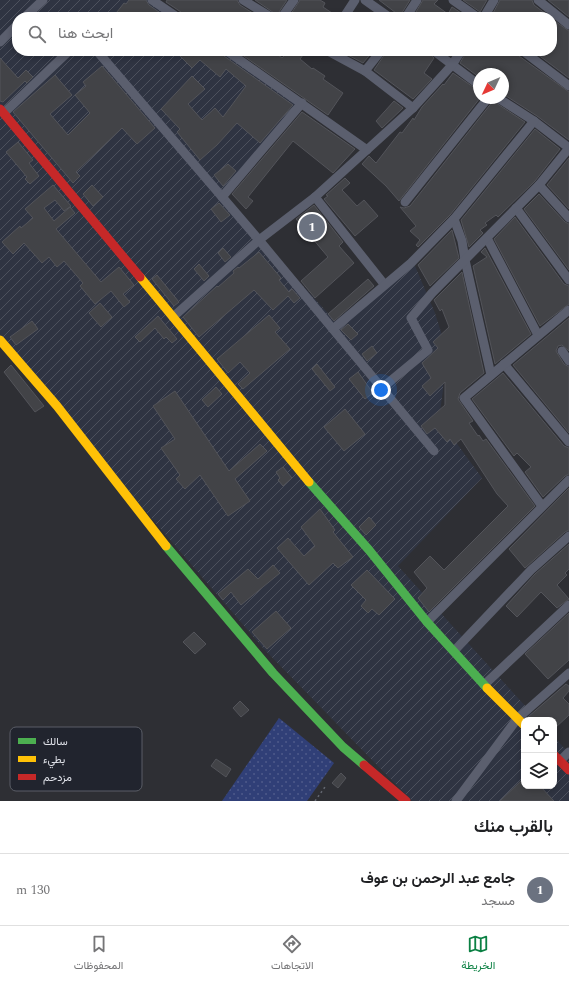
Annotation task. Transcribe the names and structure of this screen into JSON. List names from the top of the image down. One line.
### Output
{"legend":["سالك","بطيء","مزدحم"],"north":"bottom left","page":{"search":"ابحث هنا","pins":"1","heading":"بالقرب منك","list":[{"mark":"1","name":"جامع عبد الرحمن بن عوف","note":"مسجد","value":"130 m"}],"nav":["الخريطة","الاتجاهات","المحفوظات"]}}
